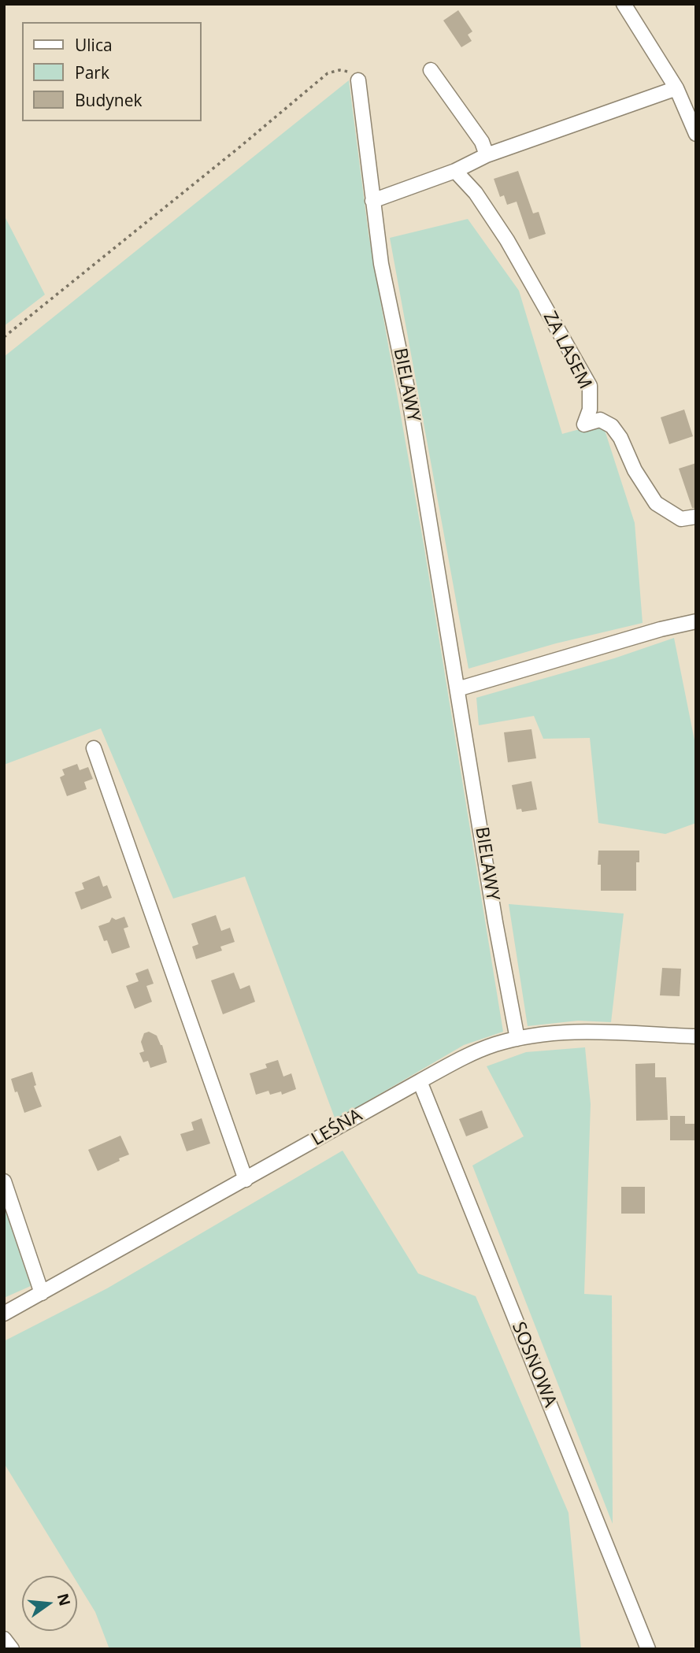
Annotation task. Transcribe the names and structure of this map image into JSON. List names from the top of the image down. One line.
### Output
{"streets":{"street":["ZA LASEM","BIELAWY","LEŚNA","SOSNOWA"]},"crossings":[["BIELAWY","LEŚNA"],["LEŚNA","SOSNOWA"]],"legend":["Ulica","Park","Budynek"],"north":"right"}
